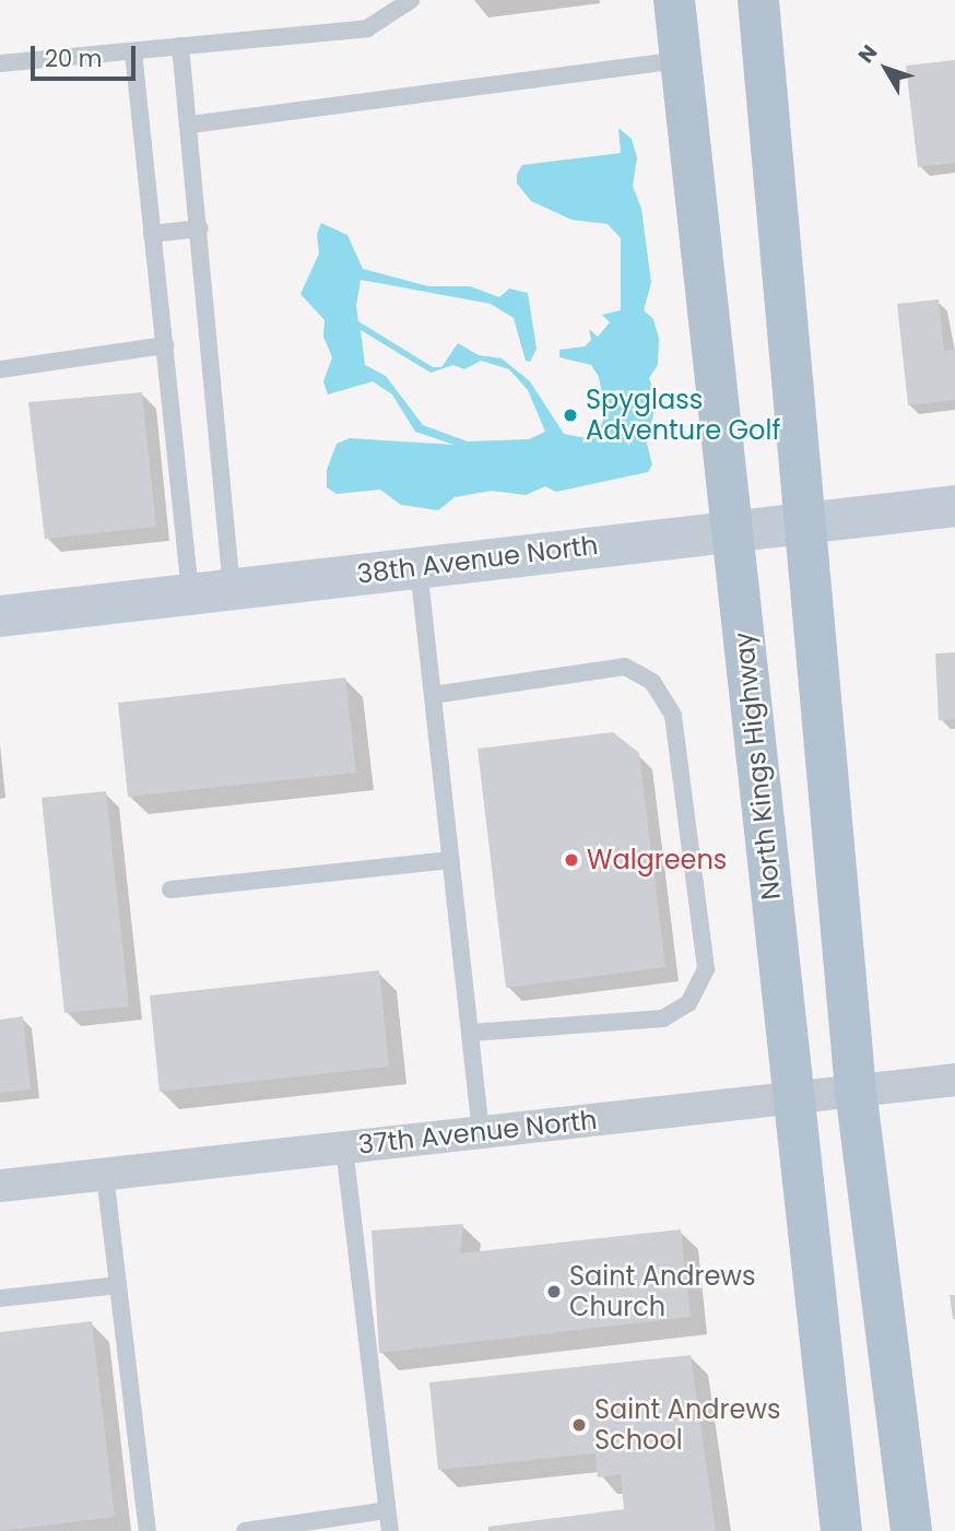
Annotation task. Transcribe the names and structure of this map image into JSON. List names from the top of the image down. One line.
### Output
{"streets":{"main road":["38th Avenue North","North Kings Highway"],"street":["37th Avenue North"]},"crossings":[["38th Avenue North","North Kings Highway"],["North Kings Highway","37th Avenue North"]],"places":["Spyglass Adventure Golf","Walgreens","Saint Andrews Church","Saint Andrews School"],"scale_bar":"20 m","north":"top left"}
